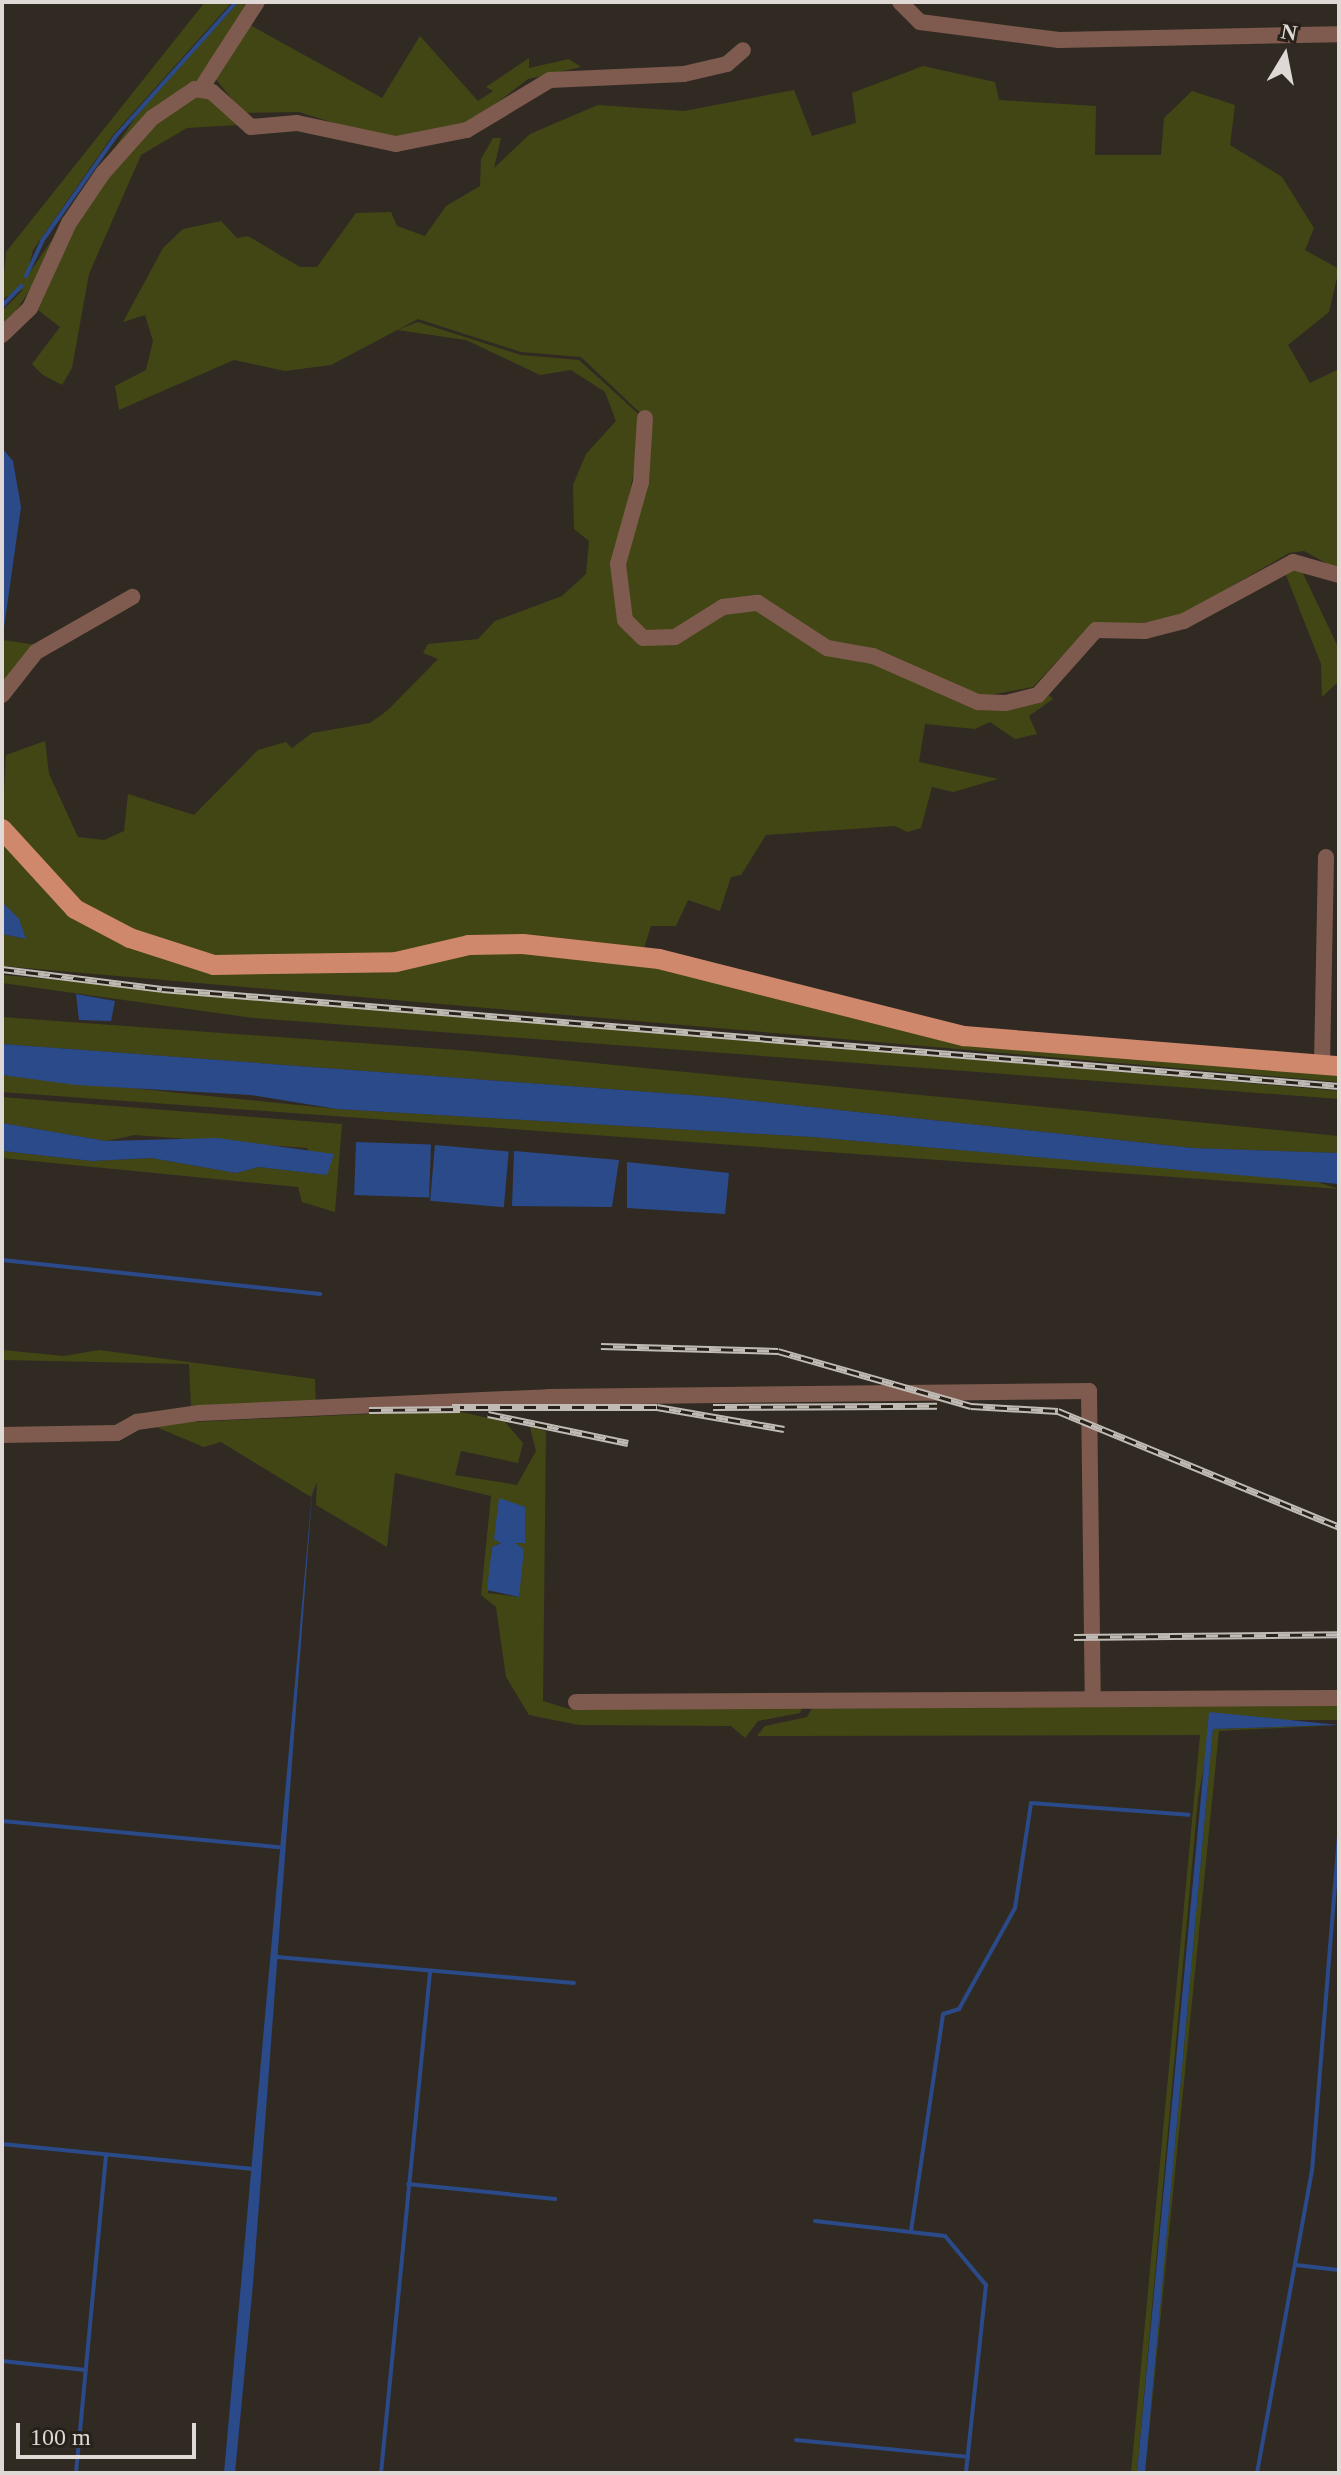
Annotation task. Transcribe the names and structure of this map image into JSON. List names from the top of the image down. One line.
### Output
{"scale_bar":"100 m","north":"top"}
